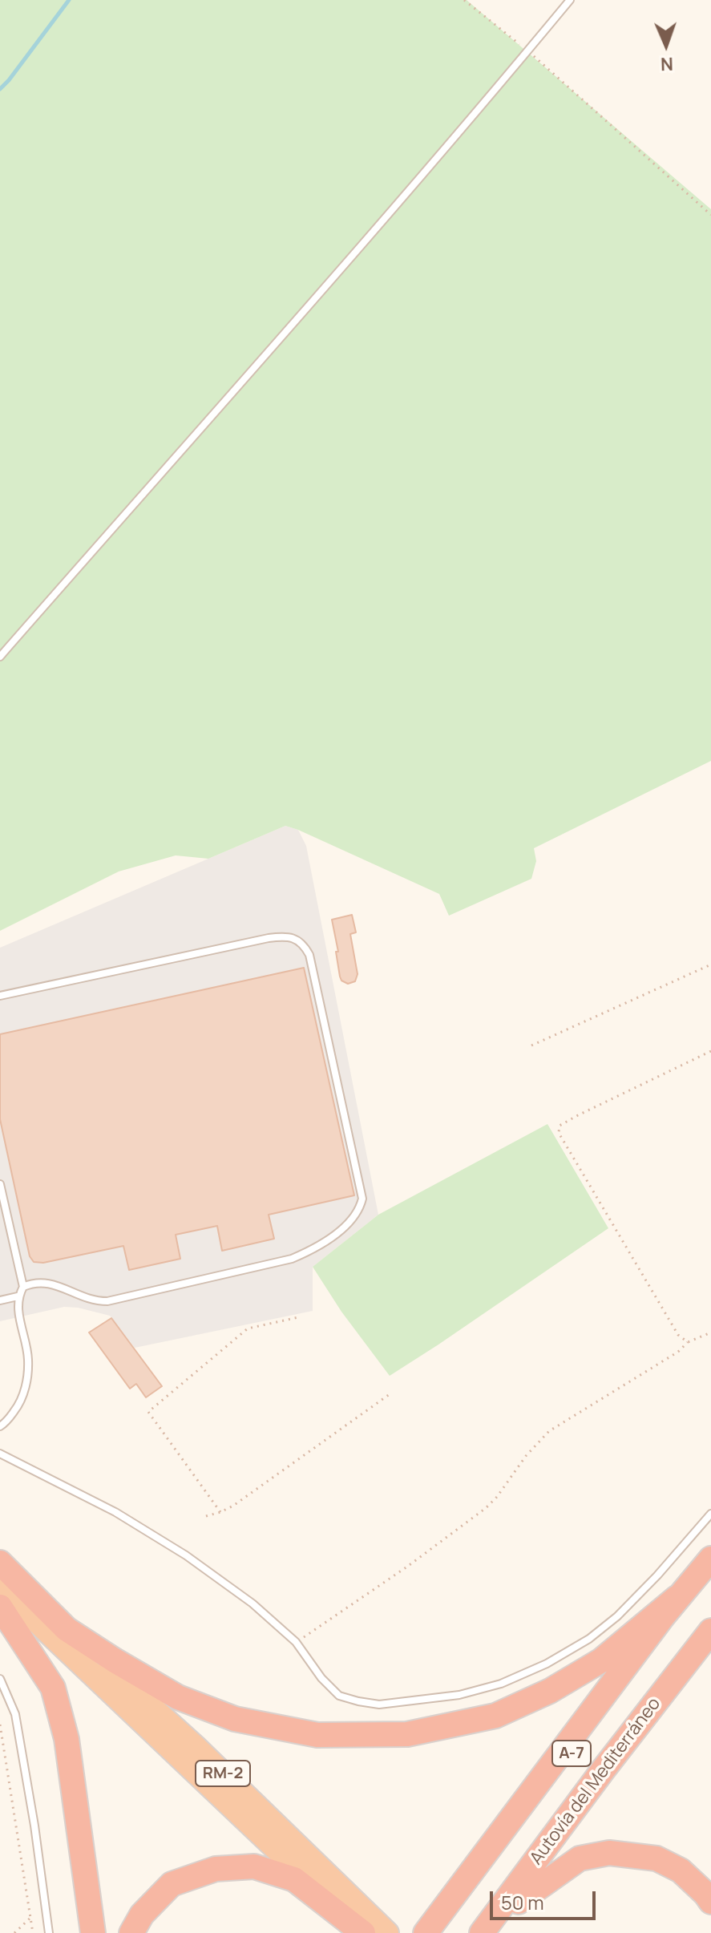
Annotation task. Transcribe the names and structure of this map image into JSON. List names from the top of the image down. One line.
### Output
{"streets":{"highway":["A-7","RM-2","Autovía del Mediterráneo"]},"scale_bar":"50 m","north":"bottom"}
